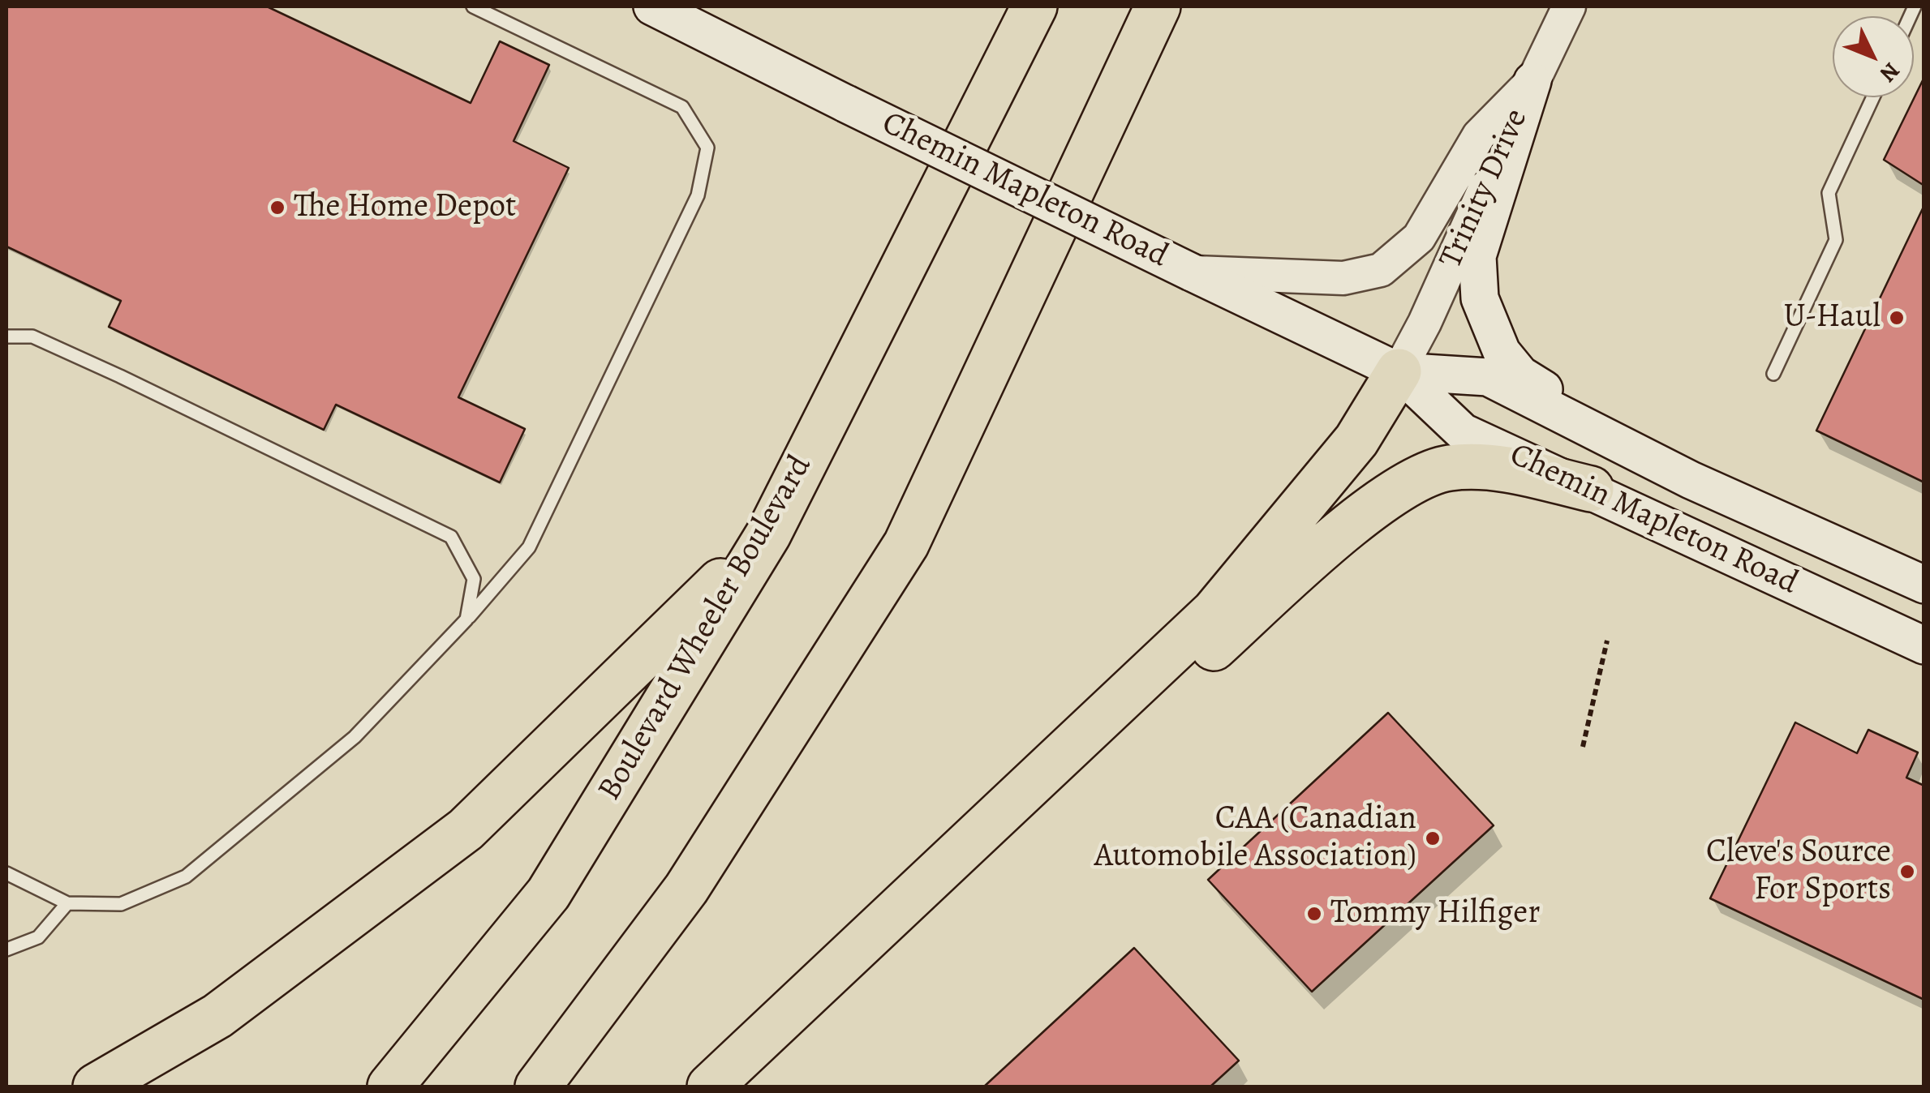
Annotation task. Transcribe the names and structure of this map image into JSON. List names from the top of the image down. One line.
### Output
{"streets":{"highway":["Boulevard Wheeler Boulevard"],"main road":["Chemin Mapleton Road"],"street":["Trinity Drive"]},"crossings":[["Trinity Drive","Chemin Mapleton Road"]],"places":["The Home Depot","U-Haul","CAA (Canadian Automobile Association)","Cleve's Source For Sports","Tommy Hilfiger"],"north":"bottom right"}
